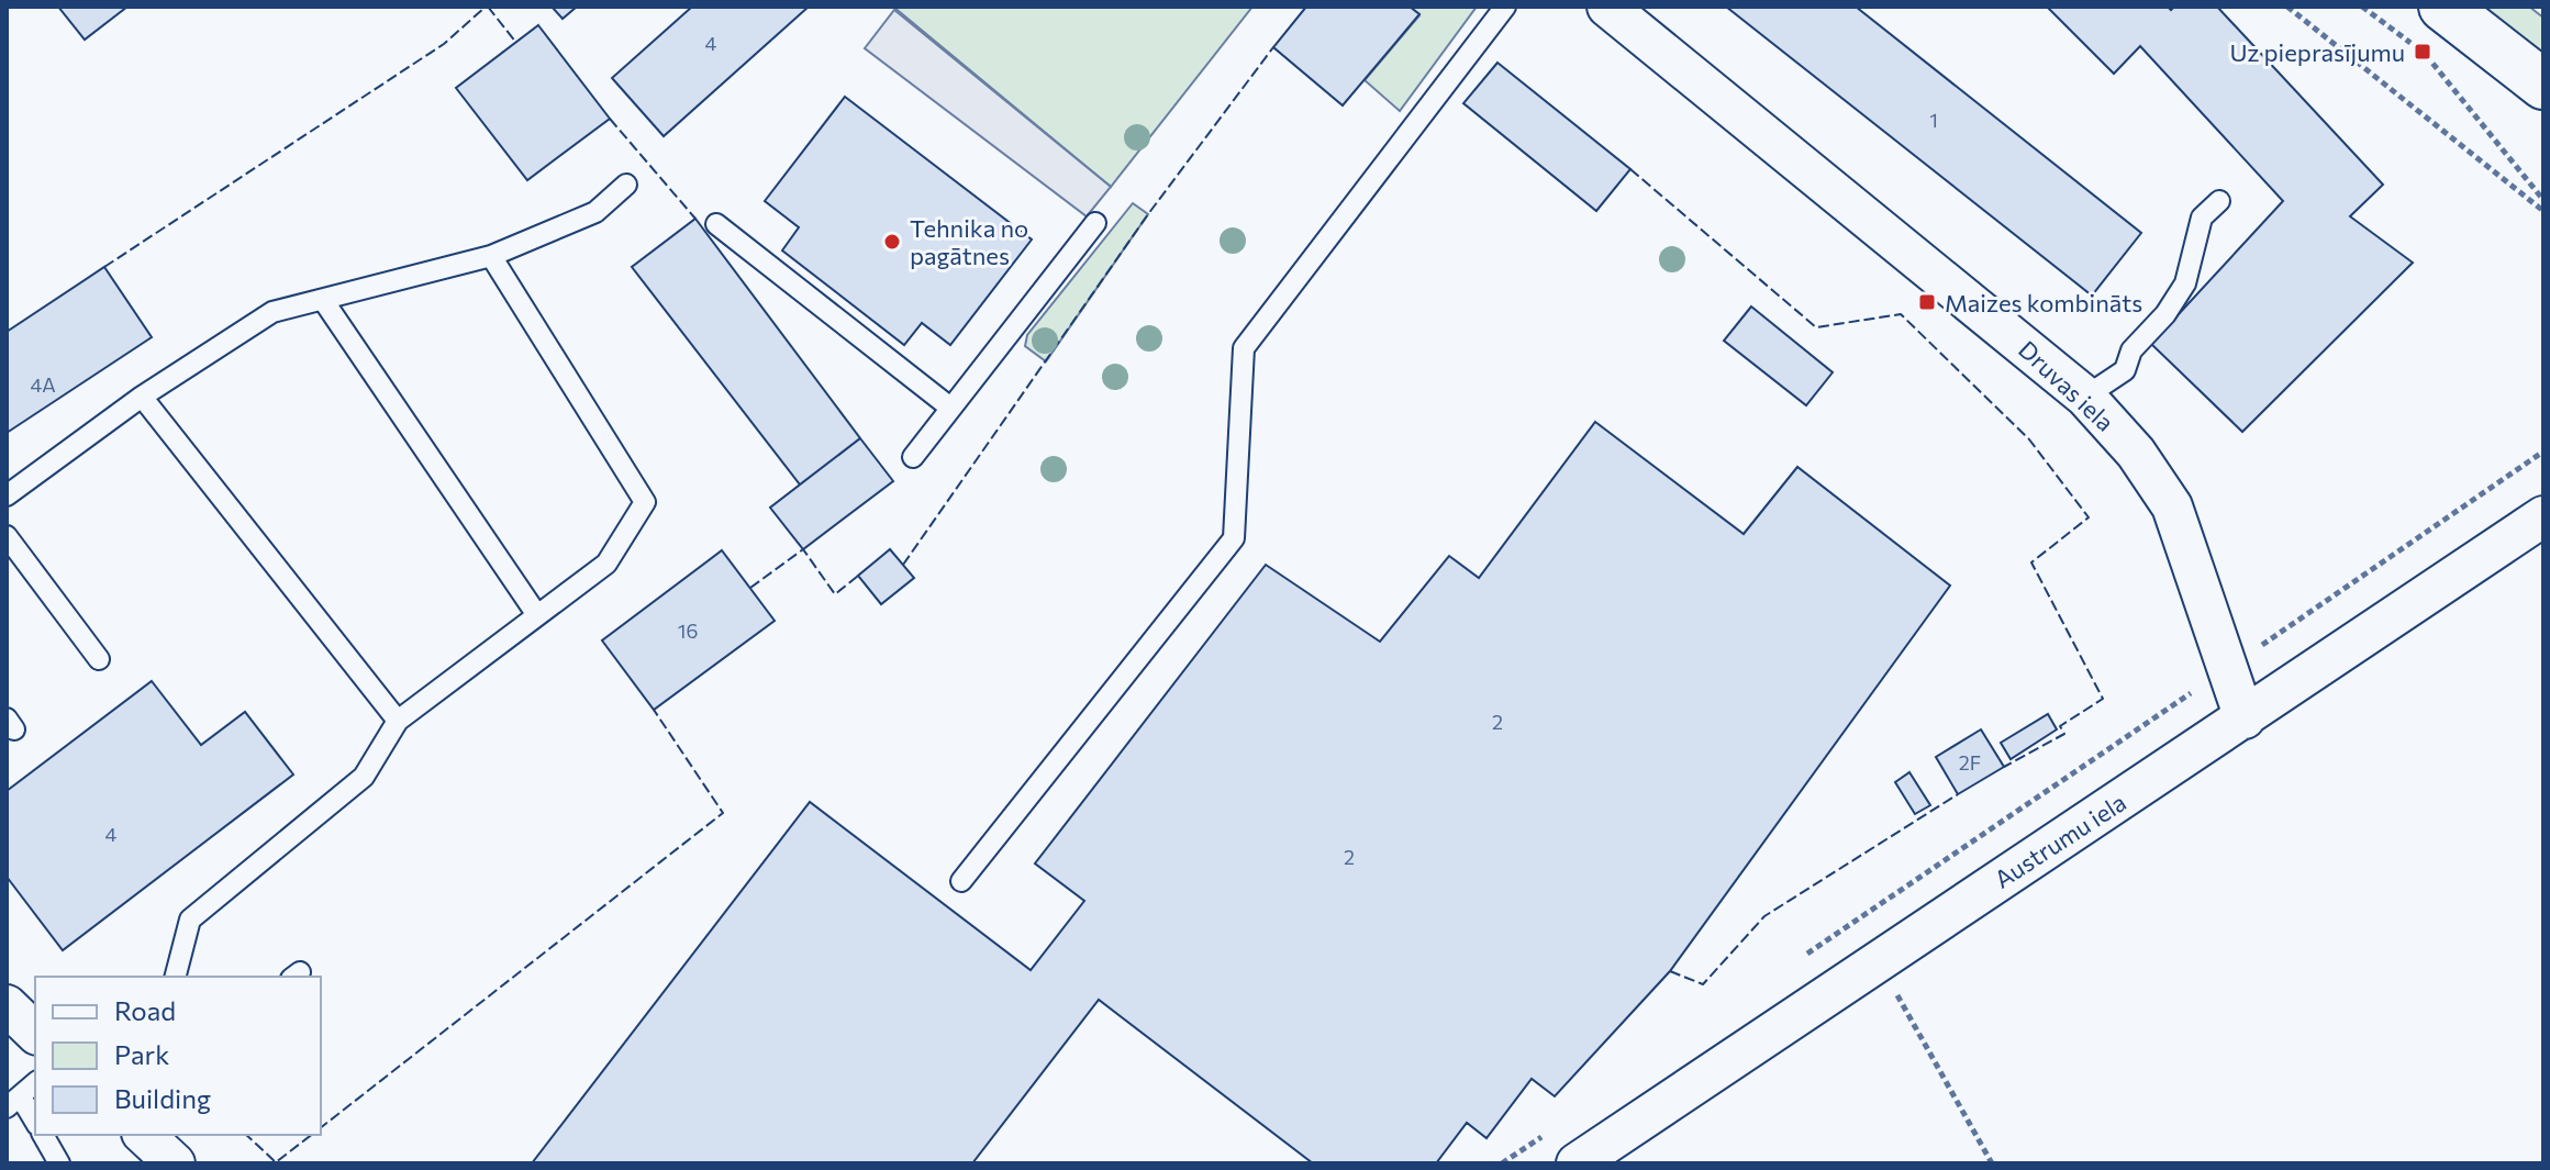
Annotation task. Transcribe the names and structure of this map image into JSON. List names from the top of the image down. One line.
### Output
{"streets":{"street":["Druvas iela","Austrumu iela"]},"crossings":[["Druvas iela","Austrumu iela"]],"places":{"transit":["Uz pieprasījumu","Maizes kombināts"],"other":["Tehnika no pagātnes"]},"house_numbers":["4","1","4A","16","2","2F","4","2"],"legend":["Road","Park","Building"]}
